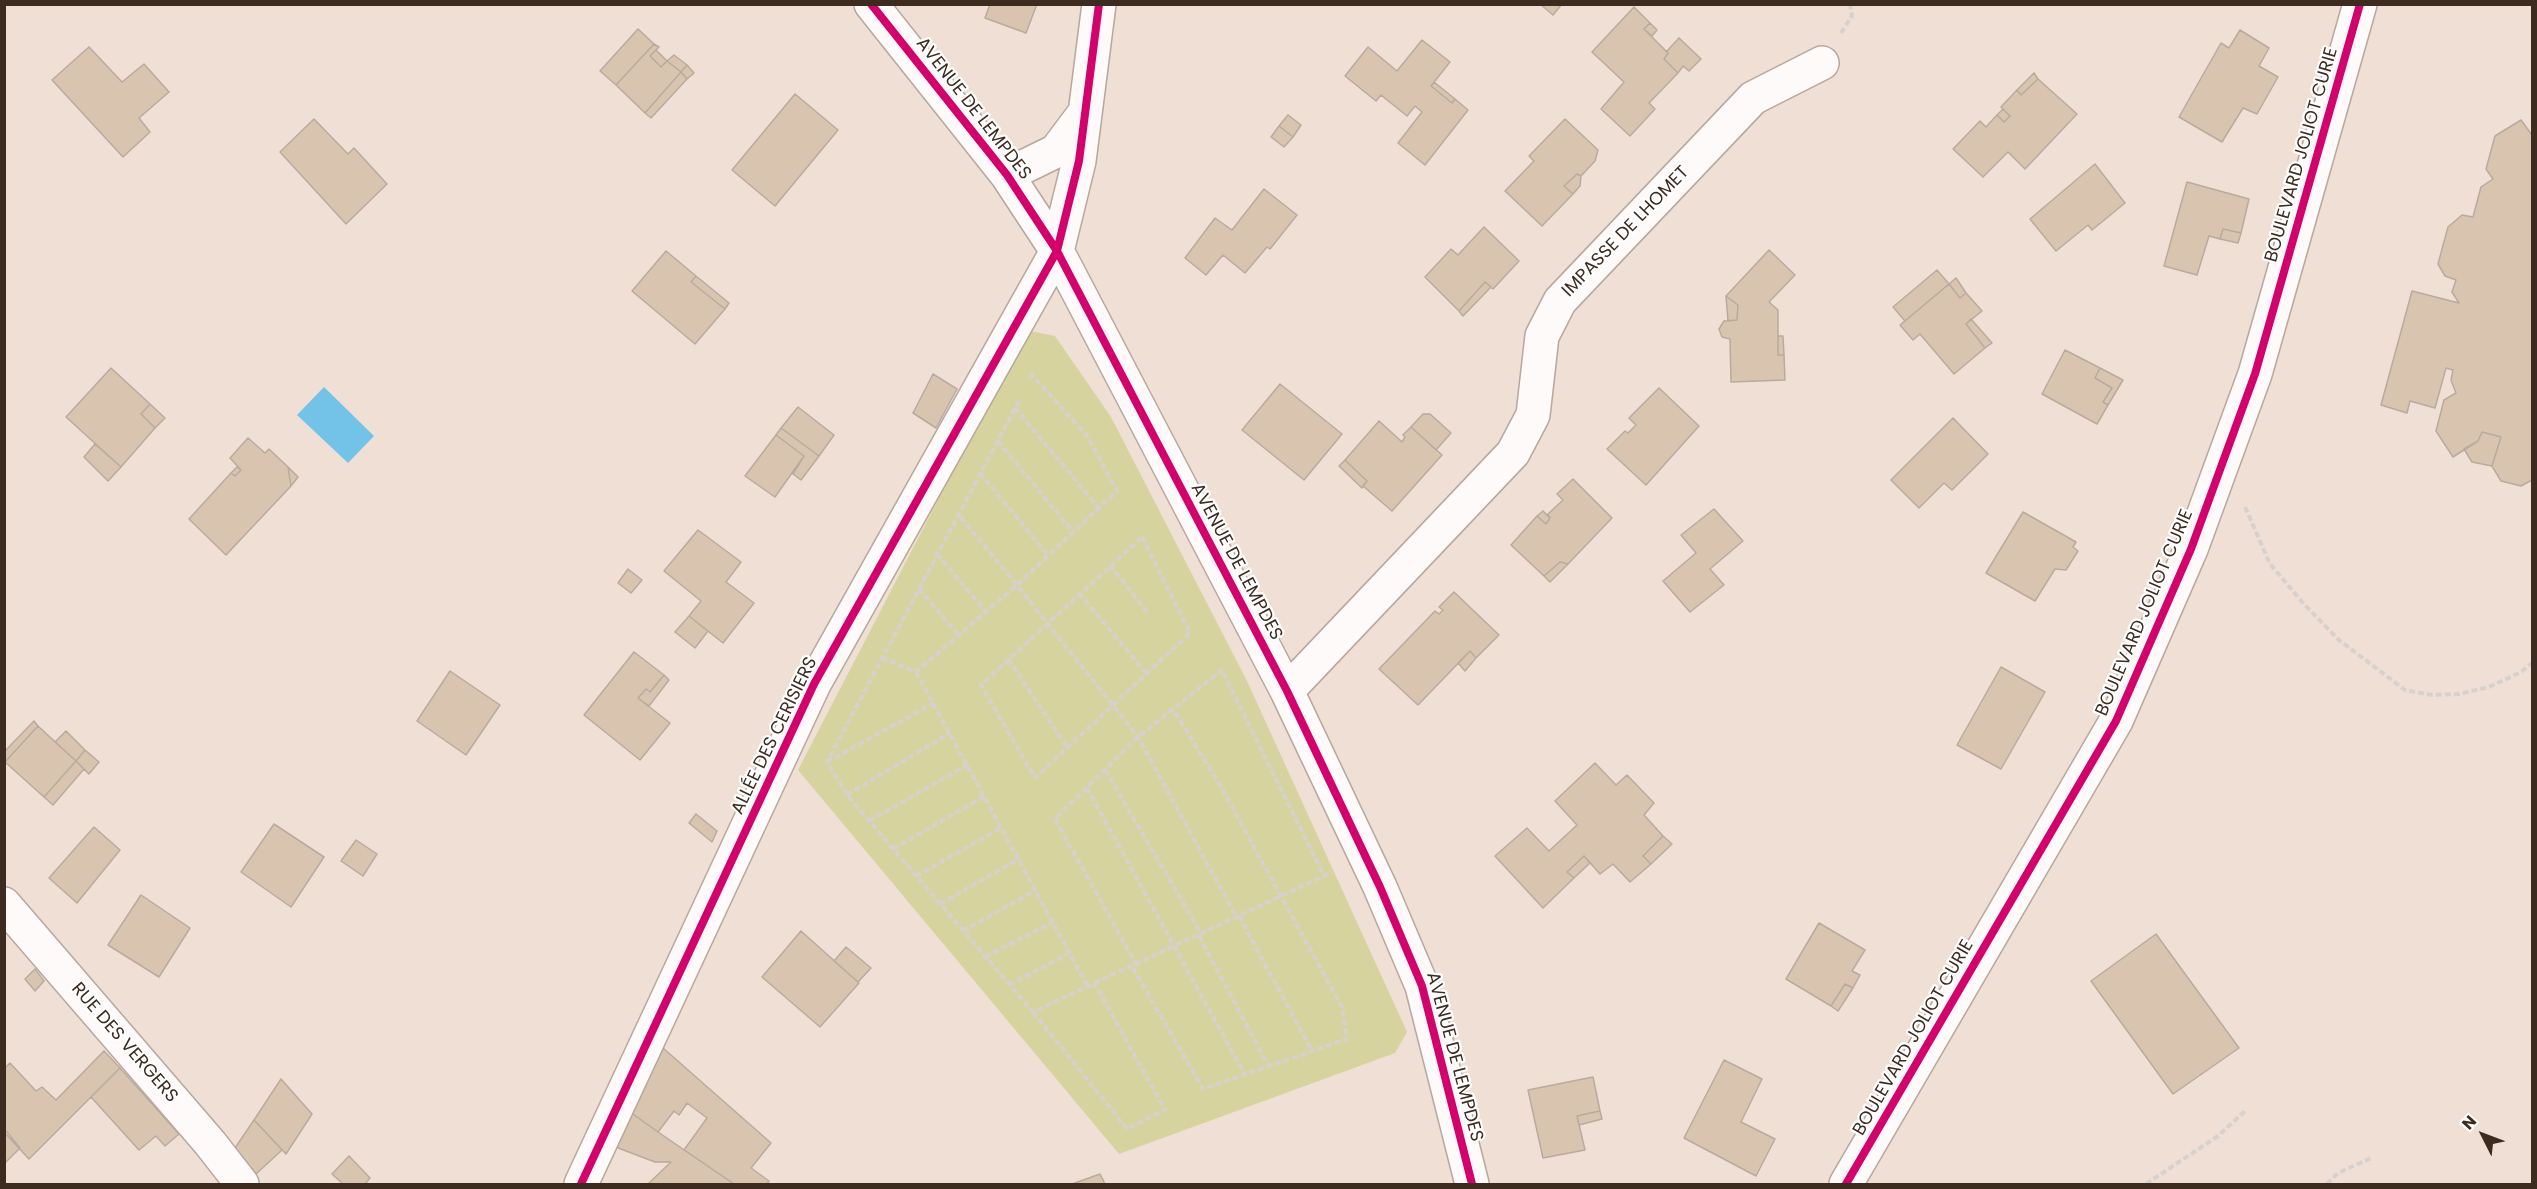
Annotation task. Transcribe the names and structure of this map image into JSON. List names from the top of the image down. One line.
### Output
{"streets":{"street":["AVENUE DE LEMPDES","BOULEVARD JOLIOT CURIE","IMPASSE DE LHOMET","ALLÉE DES CERISIERS","RUE DES VERGERS"]},"crossings":[["AVENUE DE LEMPDES","IMPASSE DE LHOMET"],["AVENUE DE LEMPDES","ALLÉE DES CERISIERS"]],"north":"top left"}
